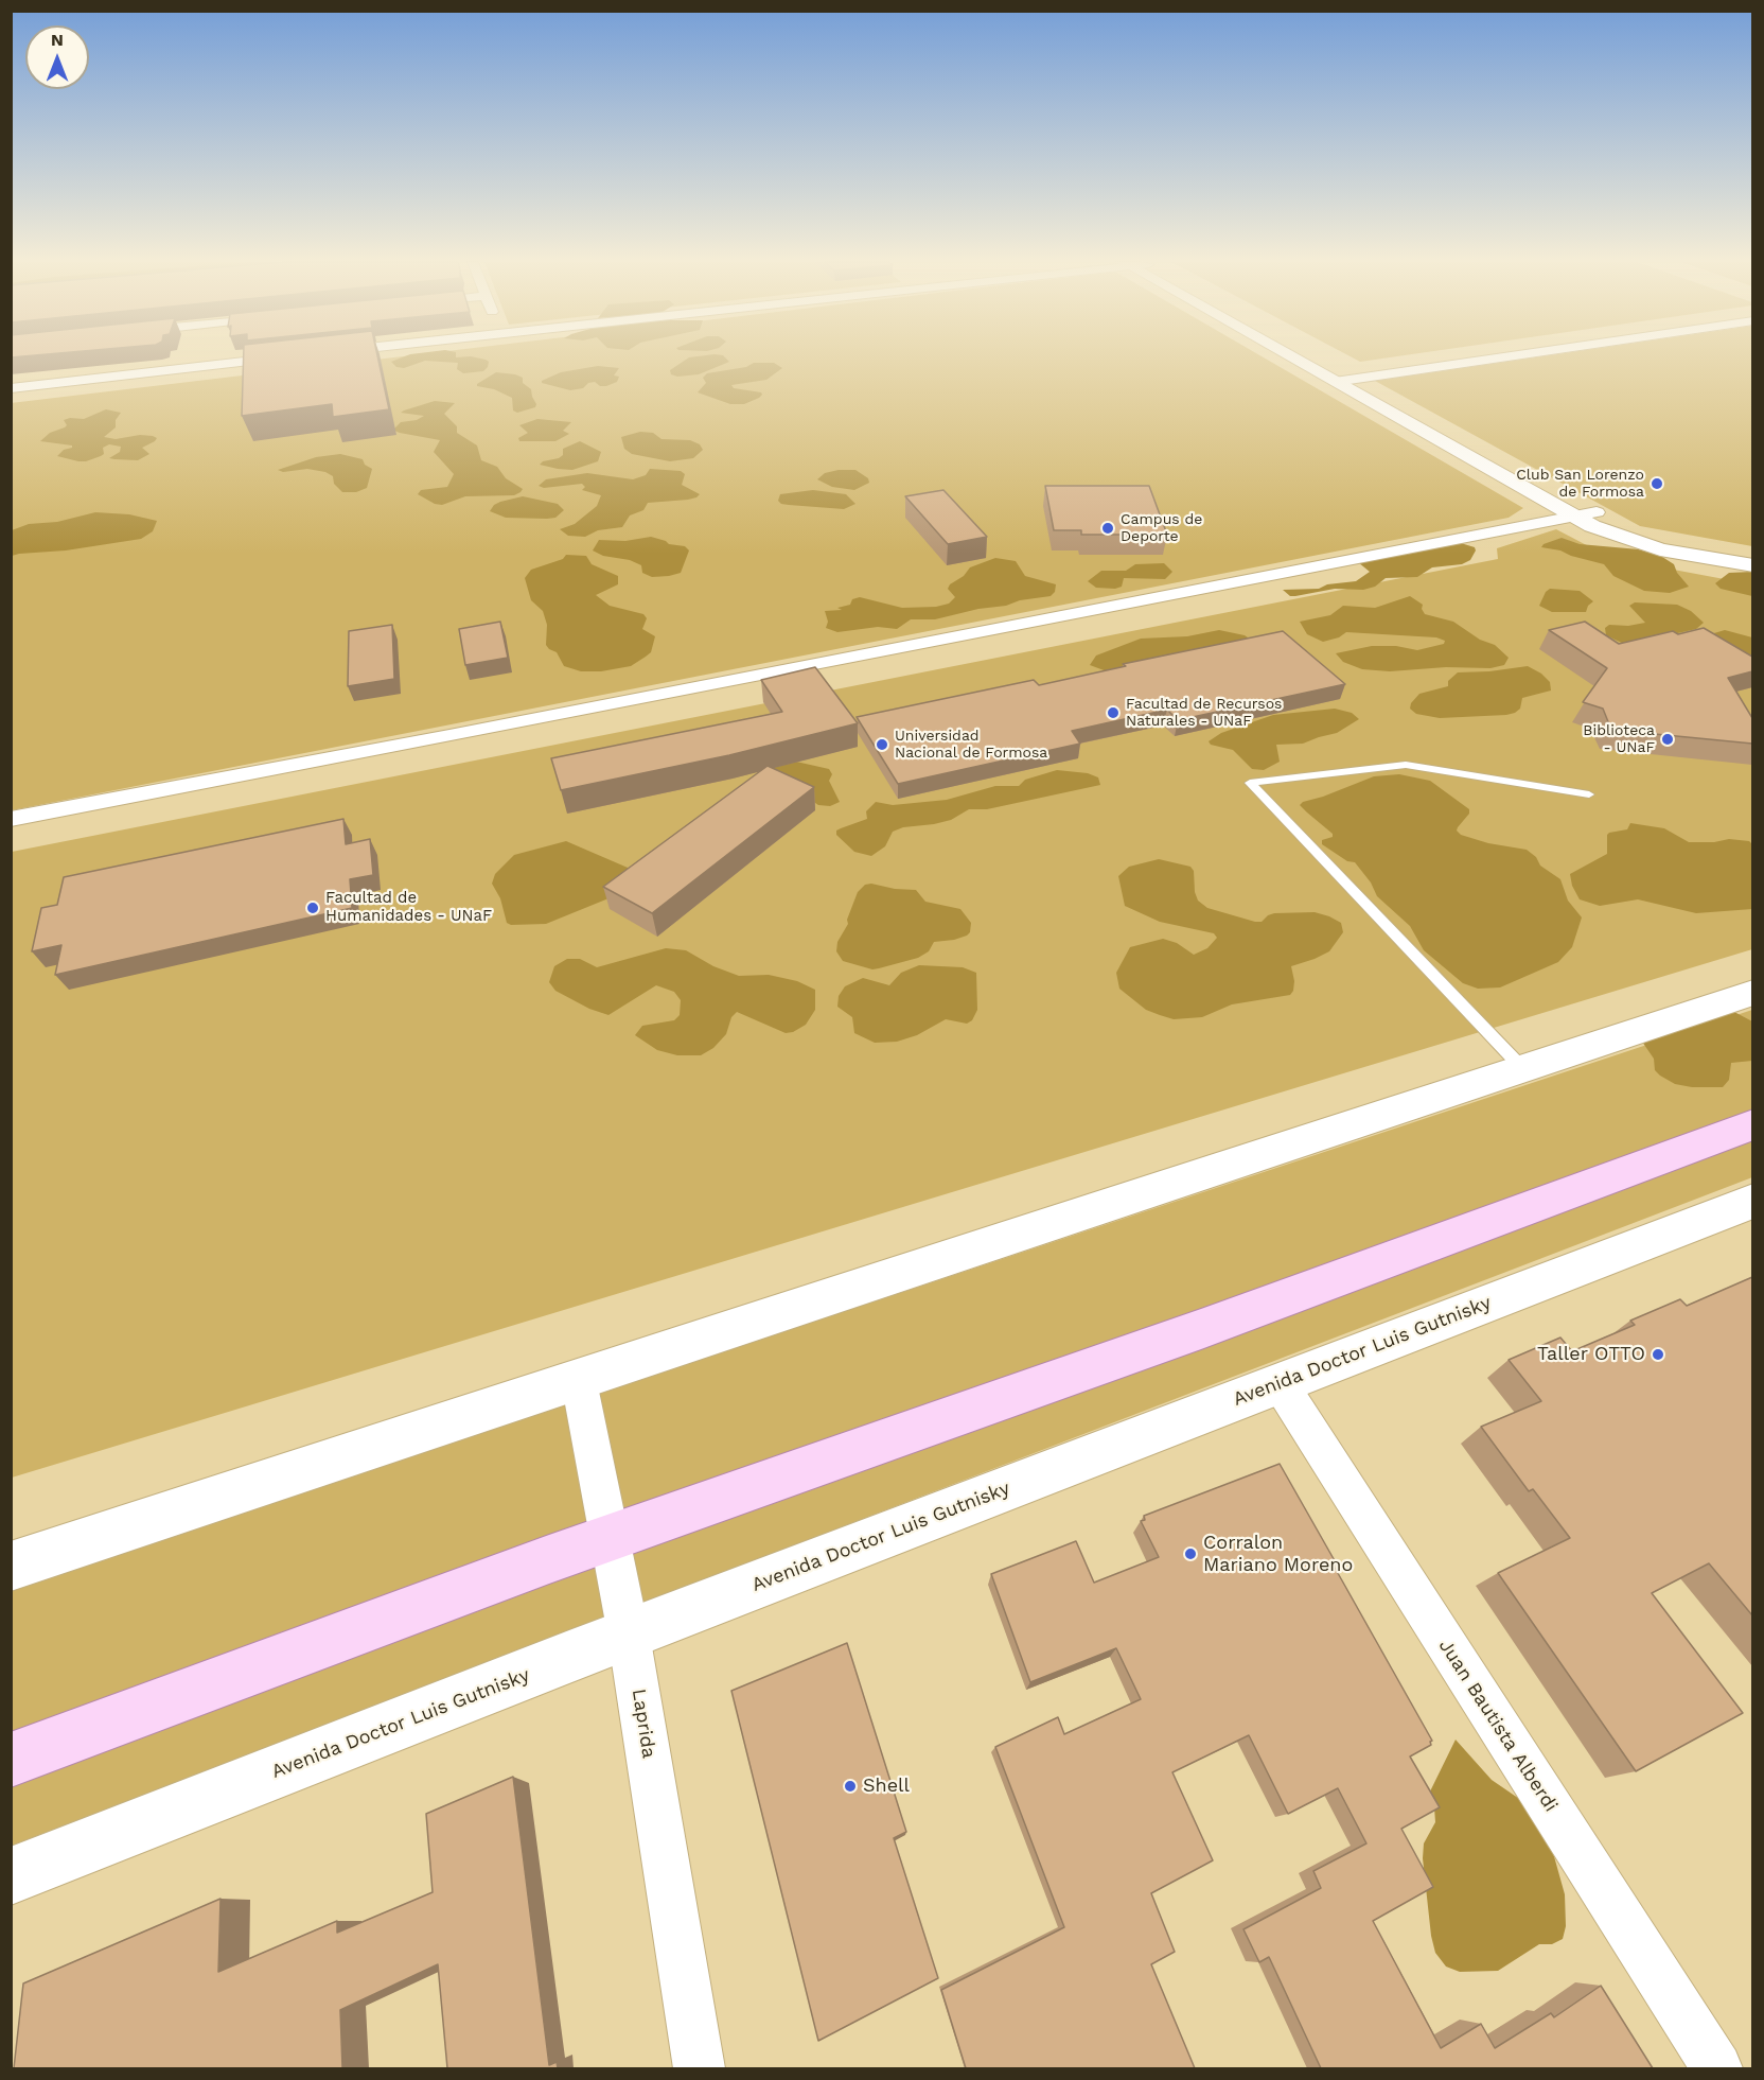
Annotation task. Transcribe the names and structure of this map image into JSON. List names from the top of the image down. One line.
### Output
{"streets":{"main road":["Avenida Doctor Luis Gutnisky"],"street":["Laprida","Juan Bautista Alberdi"]},"crossings":[["Avenida Doctor Luis Gutnisky","Laprida"],["Avenida Doctor Luis Gutnisky","Juan Bautista Alberdi"]],"places":["Club San Lorenzo de Formosa","Campus de Deporte","Facultad de Recursos Naturales - UNaF","Biblioteca - UNaF","Universidad Nacional de Formosa","Facultad de Humanidades - UNaF","Taller OTTO","Corralon Mariano Moreno","Shell"],"north":"top"}
